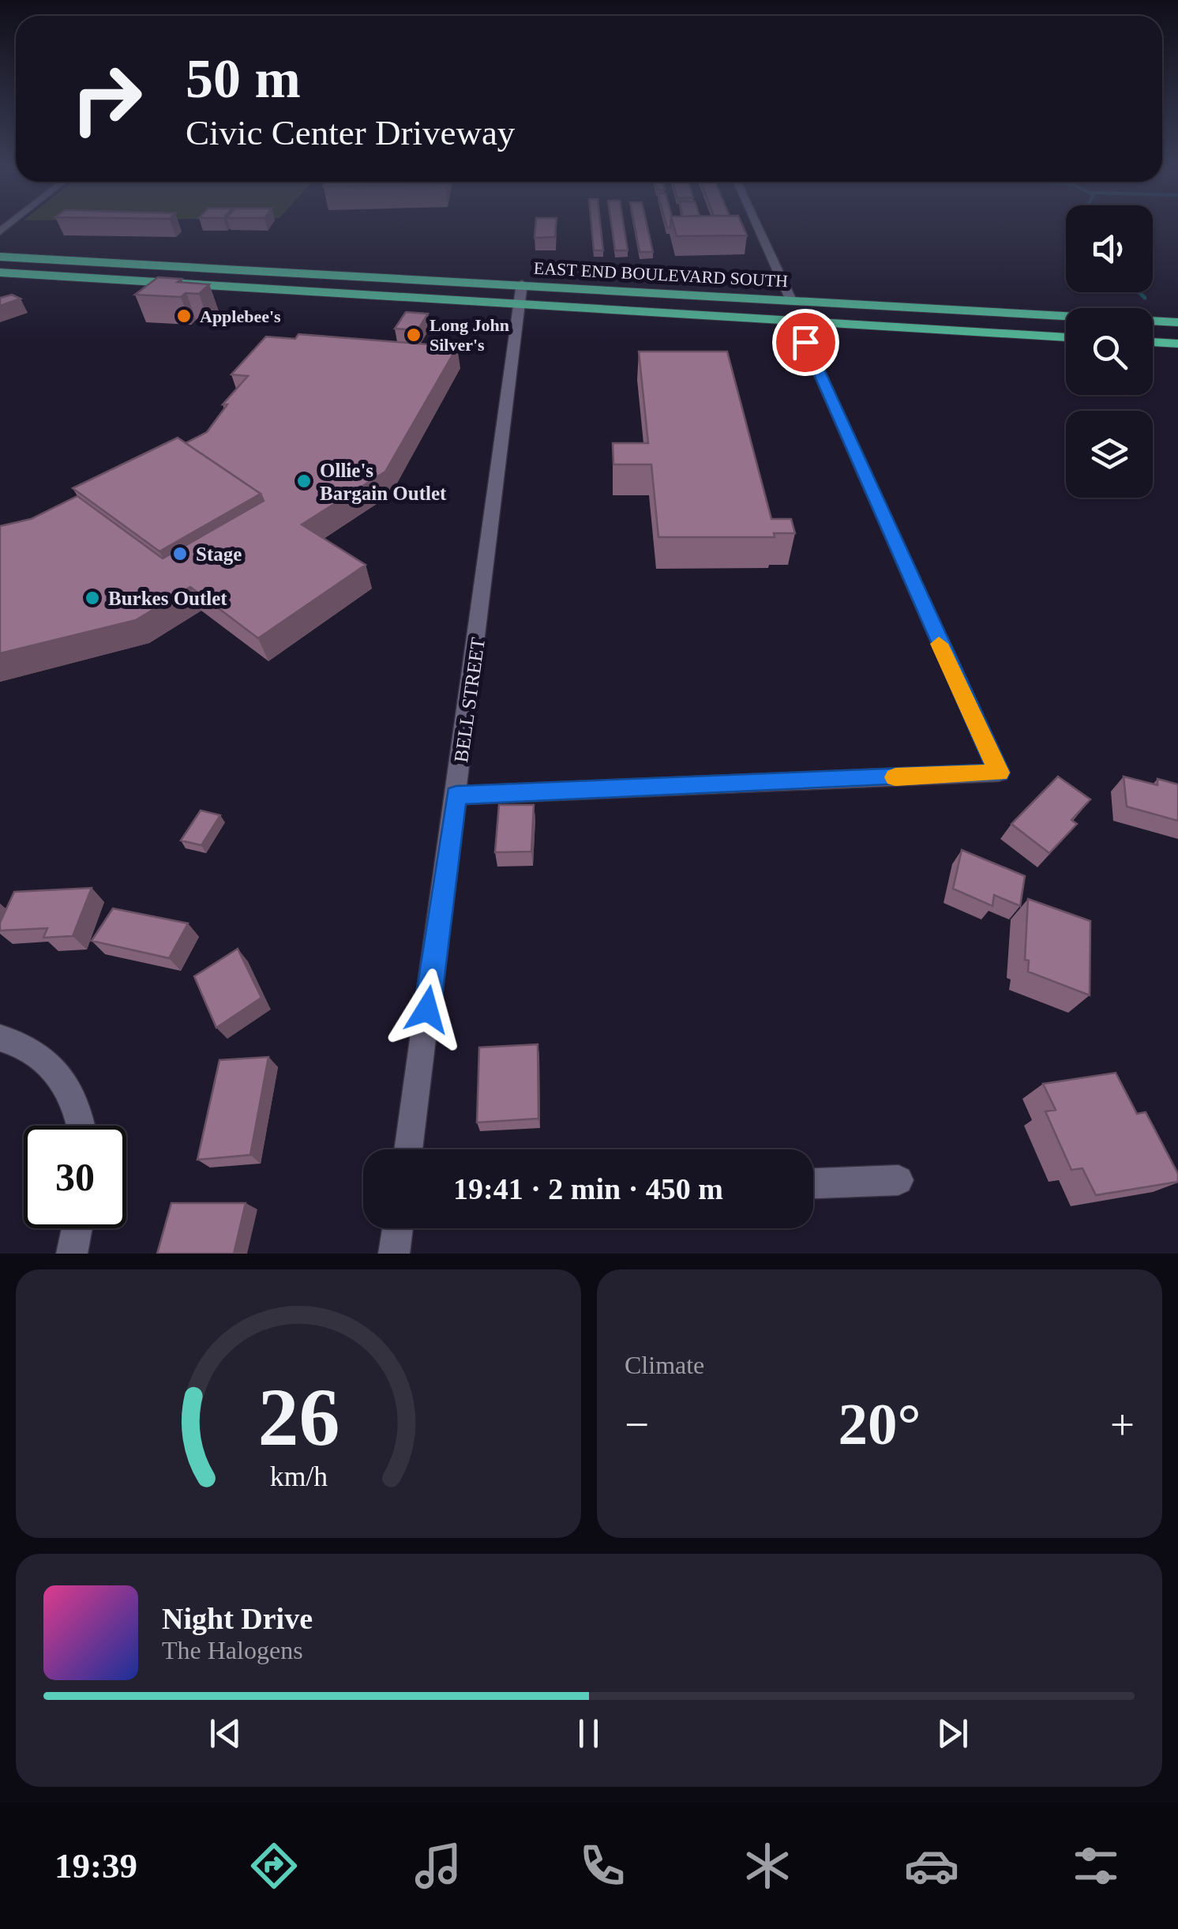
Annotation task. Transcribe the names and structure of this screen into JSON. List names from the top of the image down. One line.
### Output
{"streets":{"highway":["EAST END BOULEVARD SOUTH"],"street":["BELL STREET"]},"crossings":[["EAST END BOULEVARD SOUTH","BELL STREET"]],"places":["Applebee's","Long John Silver's","Ollie's Bargain Outlet","Stage","Burkes Outlet"],"page":{"turn":["50 m","Civic Center Driveway"],"limit":"30","trip":"19:41 · 2 min · 450 m","tile":"Climate","heat":["−","20°","+"],"song":["Night Drive","The Halogens"],"tabs":"19:39","gauge":["26","km/h"]}}
